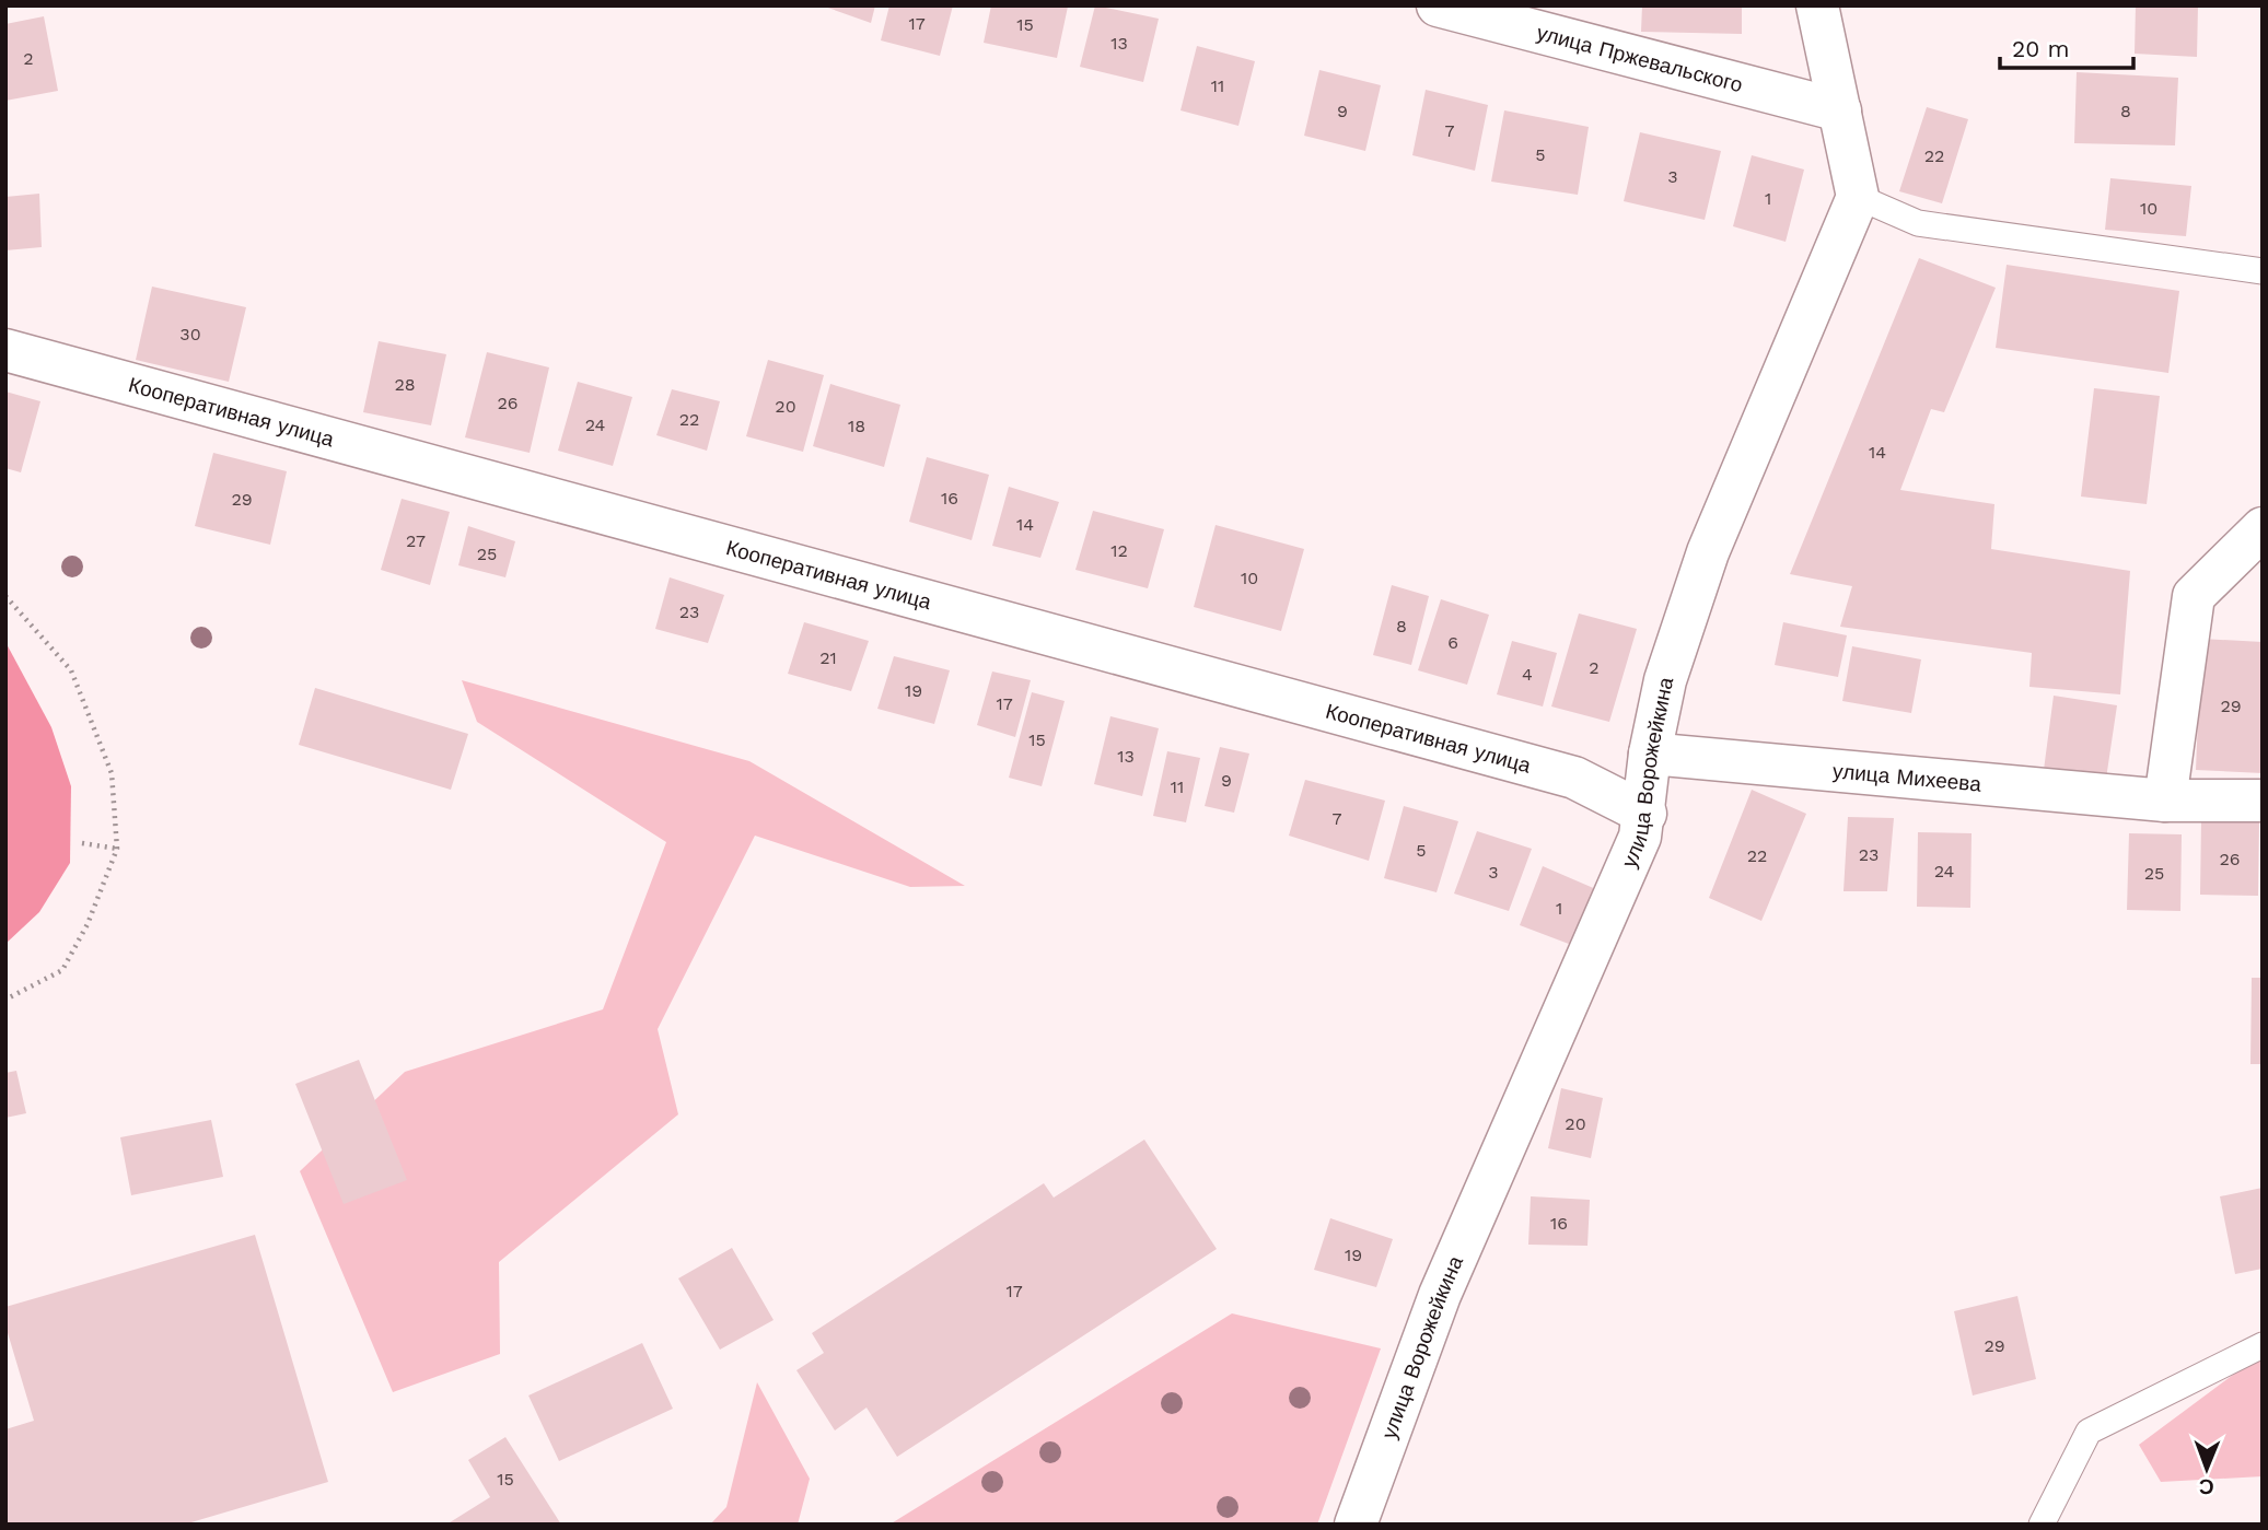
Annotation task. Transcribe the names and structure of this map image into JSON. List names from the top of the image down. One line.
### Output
{"streets":{"street":["улица Пржевальского","Кооперативная улица","улица Ворожейкина","улица Михеева"]},"crossings":[["Кооперативная улица","улица Ворожейкина"],["улица Ворожейкина","улица Михеева"]],"house_numbers":["17","15","13","2","11","9","8","7","5","22","3","1","10","30","28","26","20","22","24","18","14","16","29","14","27","12","25","10","23","8","6","21","2","4","19","17","29","15","13","9","11","7","5","23","22","26","24","3","25","1","20","16","19","17","29","15"],"scale_bar":"20 m","north":"bottom"}
